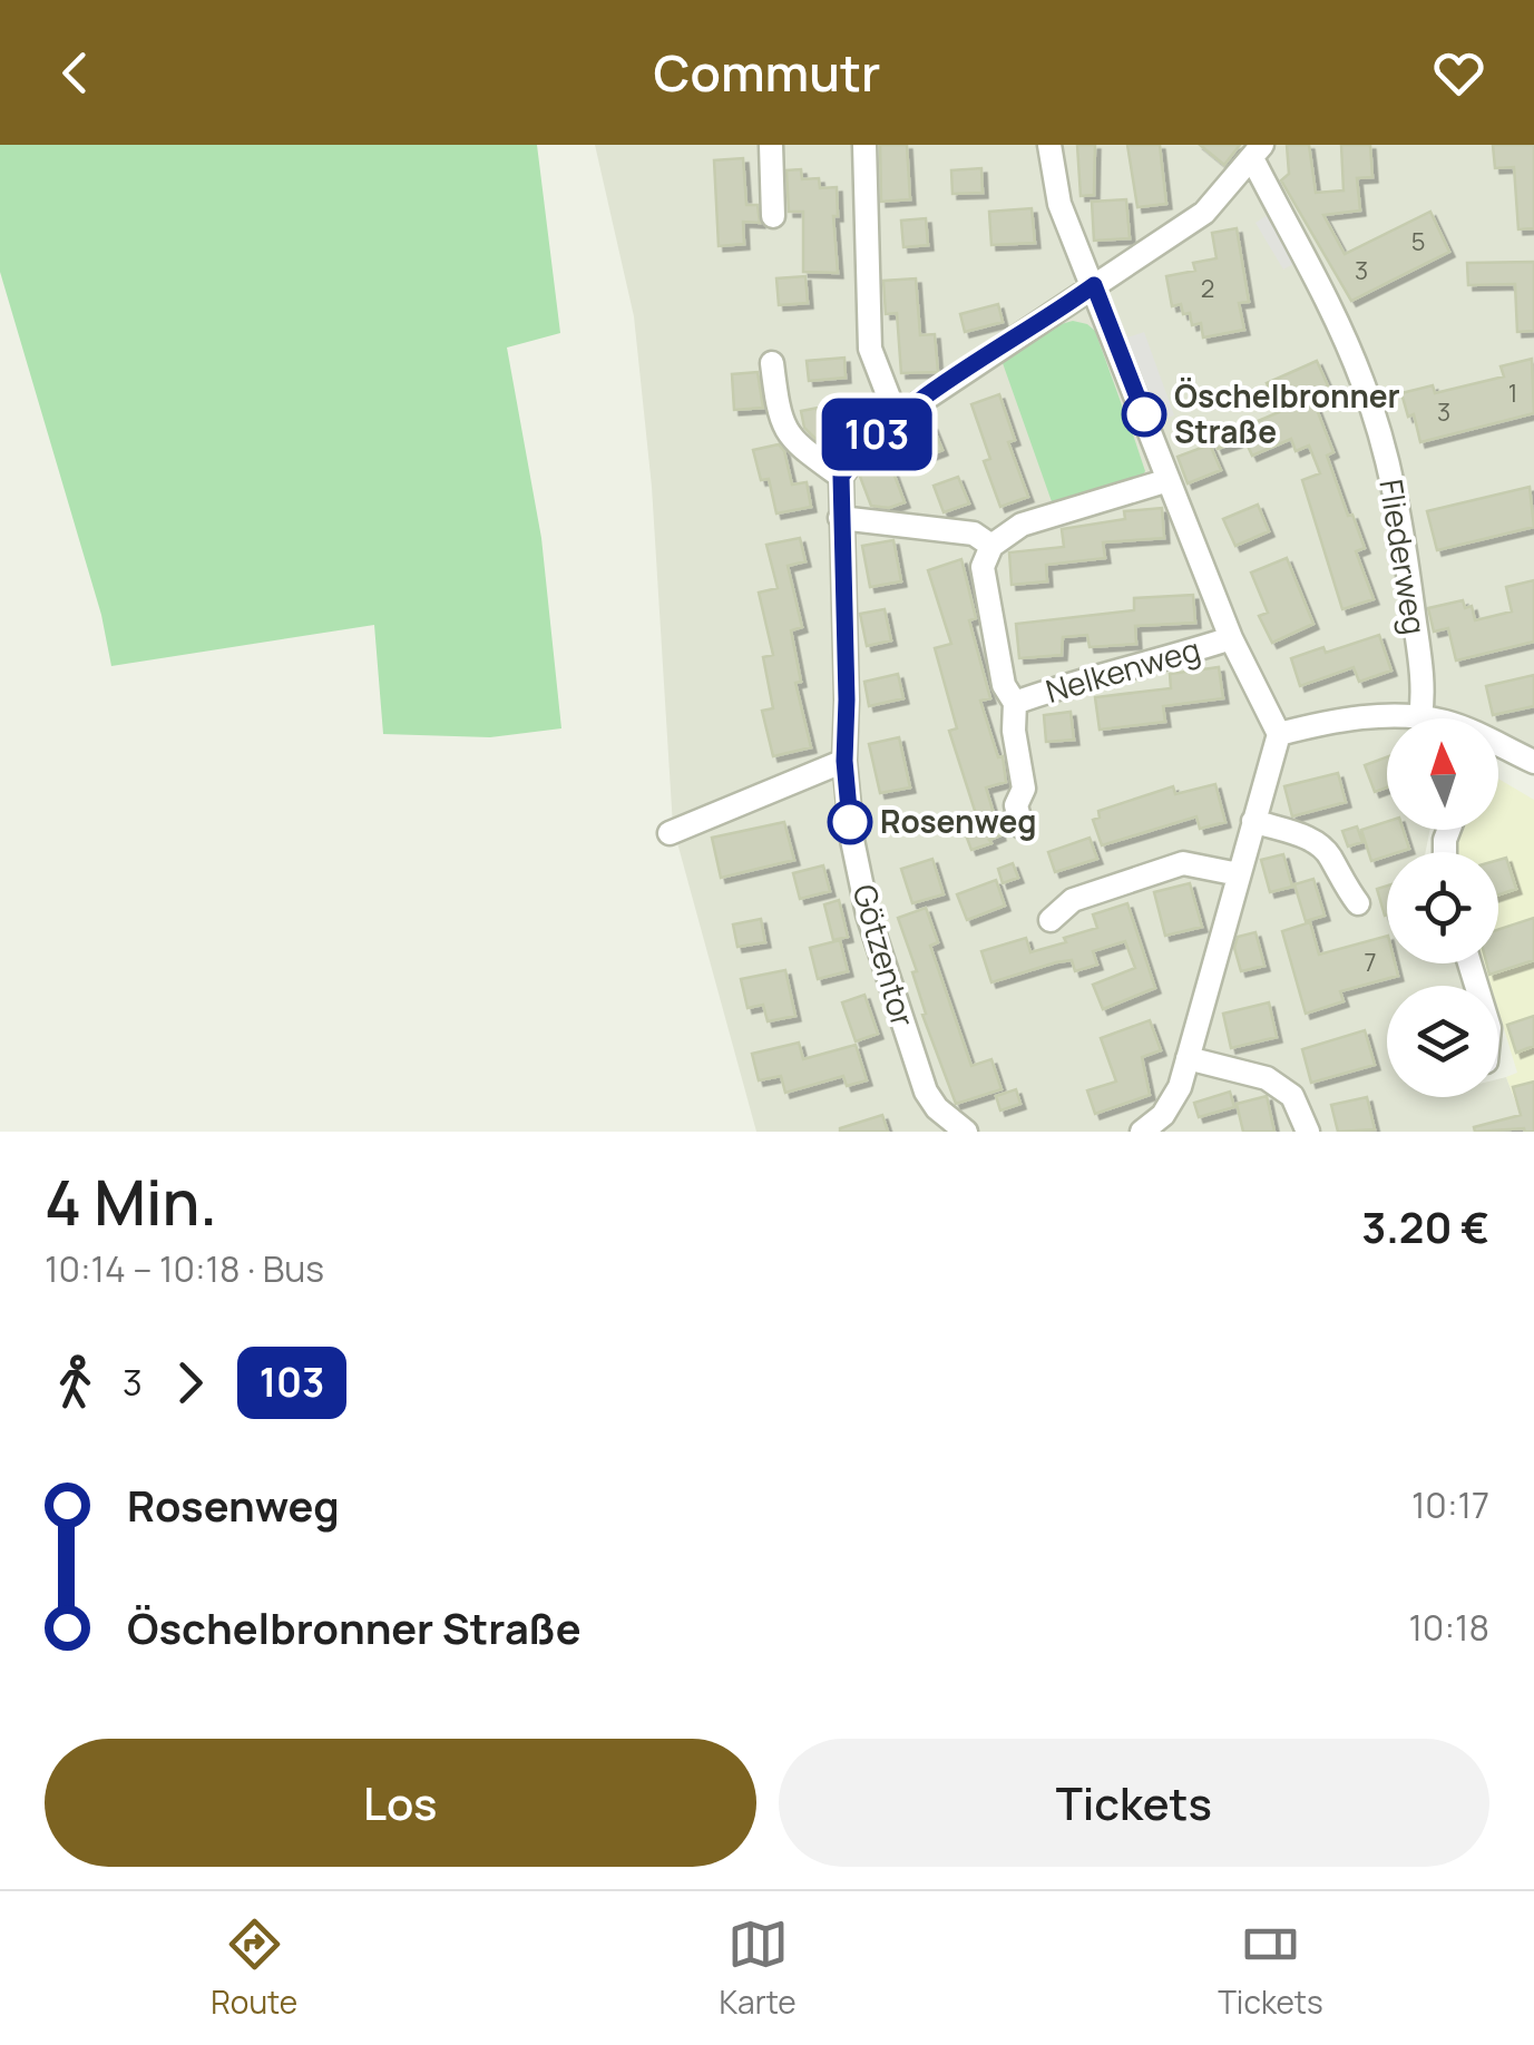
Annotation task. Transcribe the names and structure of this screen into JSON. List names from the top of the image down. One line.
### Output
{"streets":{"street":["Fliederweg","Nelkenweg","Götzentor"]},"places":["Öschelbronner Straße","Rosenweg"],"lines":["bus line 103"],"house_numbers":["5","3","2","1","3","7"],"north":"top","page":{"header":"Commutr","on_map":"103","heading":["4 Min.","10:14 – 10:18 · Bus","3.20 €"],"legs":["3","103"],"list":[{"name":"Rosenweg","value":"10:17"},{"name":"Öschelbronner Straße","value":"10:18"}],"buttons":["Los","Tickets"],"tabs":["Route","Karte","Tickets"]}}
